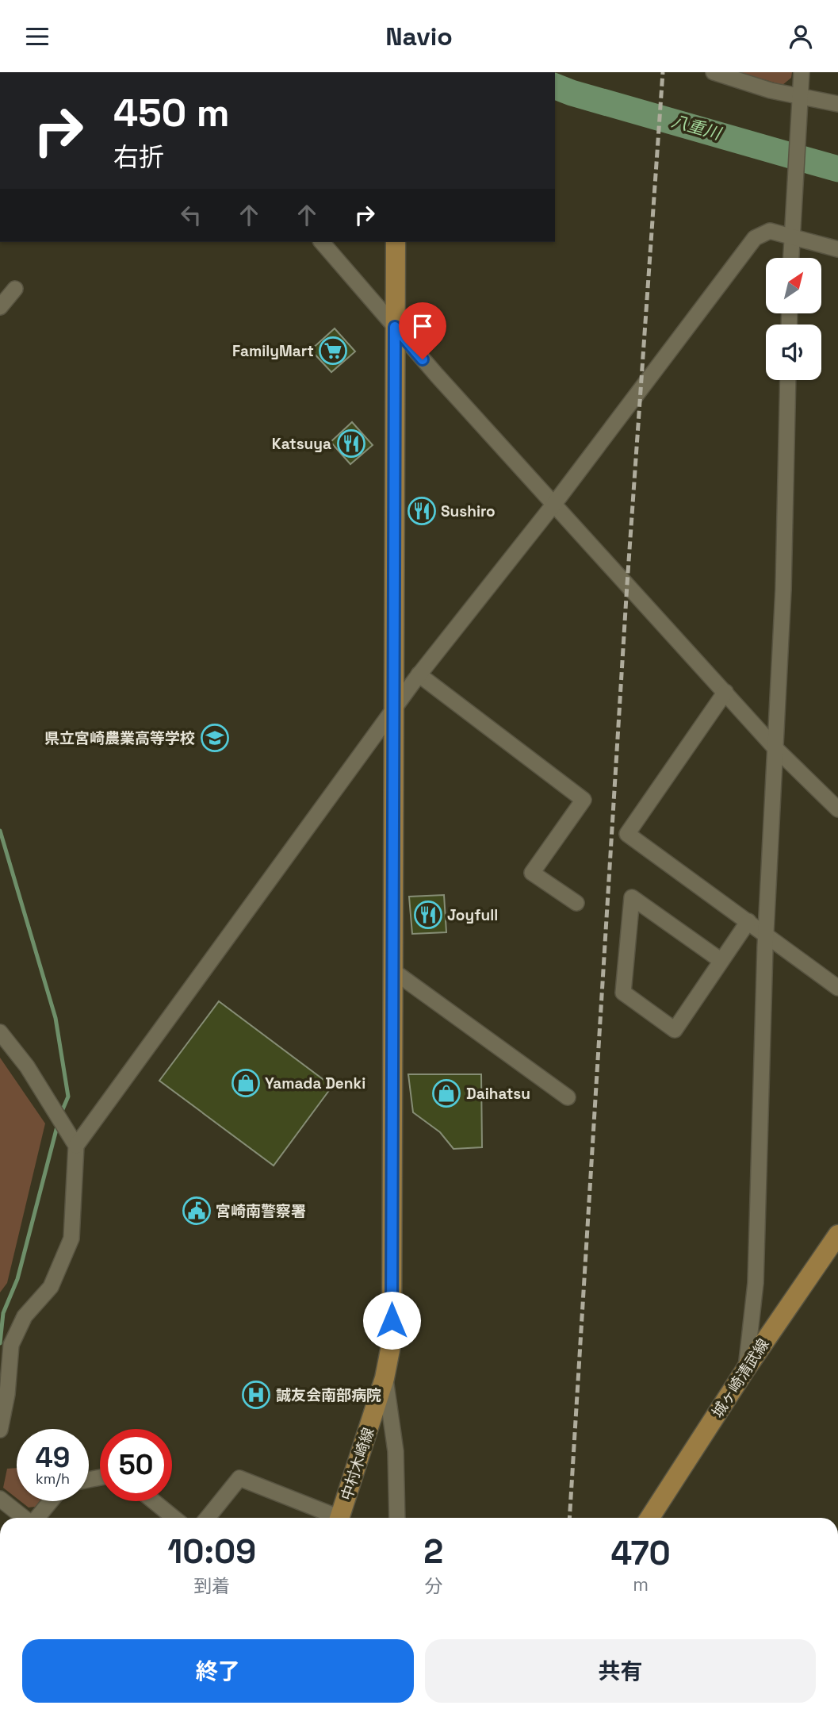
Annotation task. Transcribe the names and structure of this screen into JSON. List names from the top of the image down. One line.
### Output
{"streets":{"main road":["城ヶ崎清武線","中村木崎線"]},"water":["八重川"],"places":{"supermarket":["FamilyMart"],"restaurant":["Katsuya","Sushiro","Joyfull"],"school or university":["県立宮崎農業高等学校"],"shop":["Yamada Denki","Daihatsu"],"public building":["宮崎南警察署"],"hospital":["誠友会南部病院"]},"north":"top right","page":{"header":"Navio","turn":["450 m","右折"],"speed":"49 km/h","limit":"50","eta":["10:09","到着","2","分","470","m"],"buttons":["終了","共有"]}}
